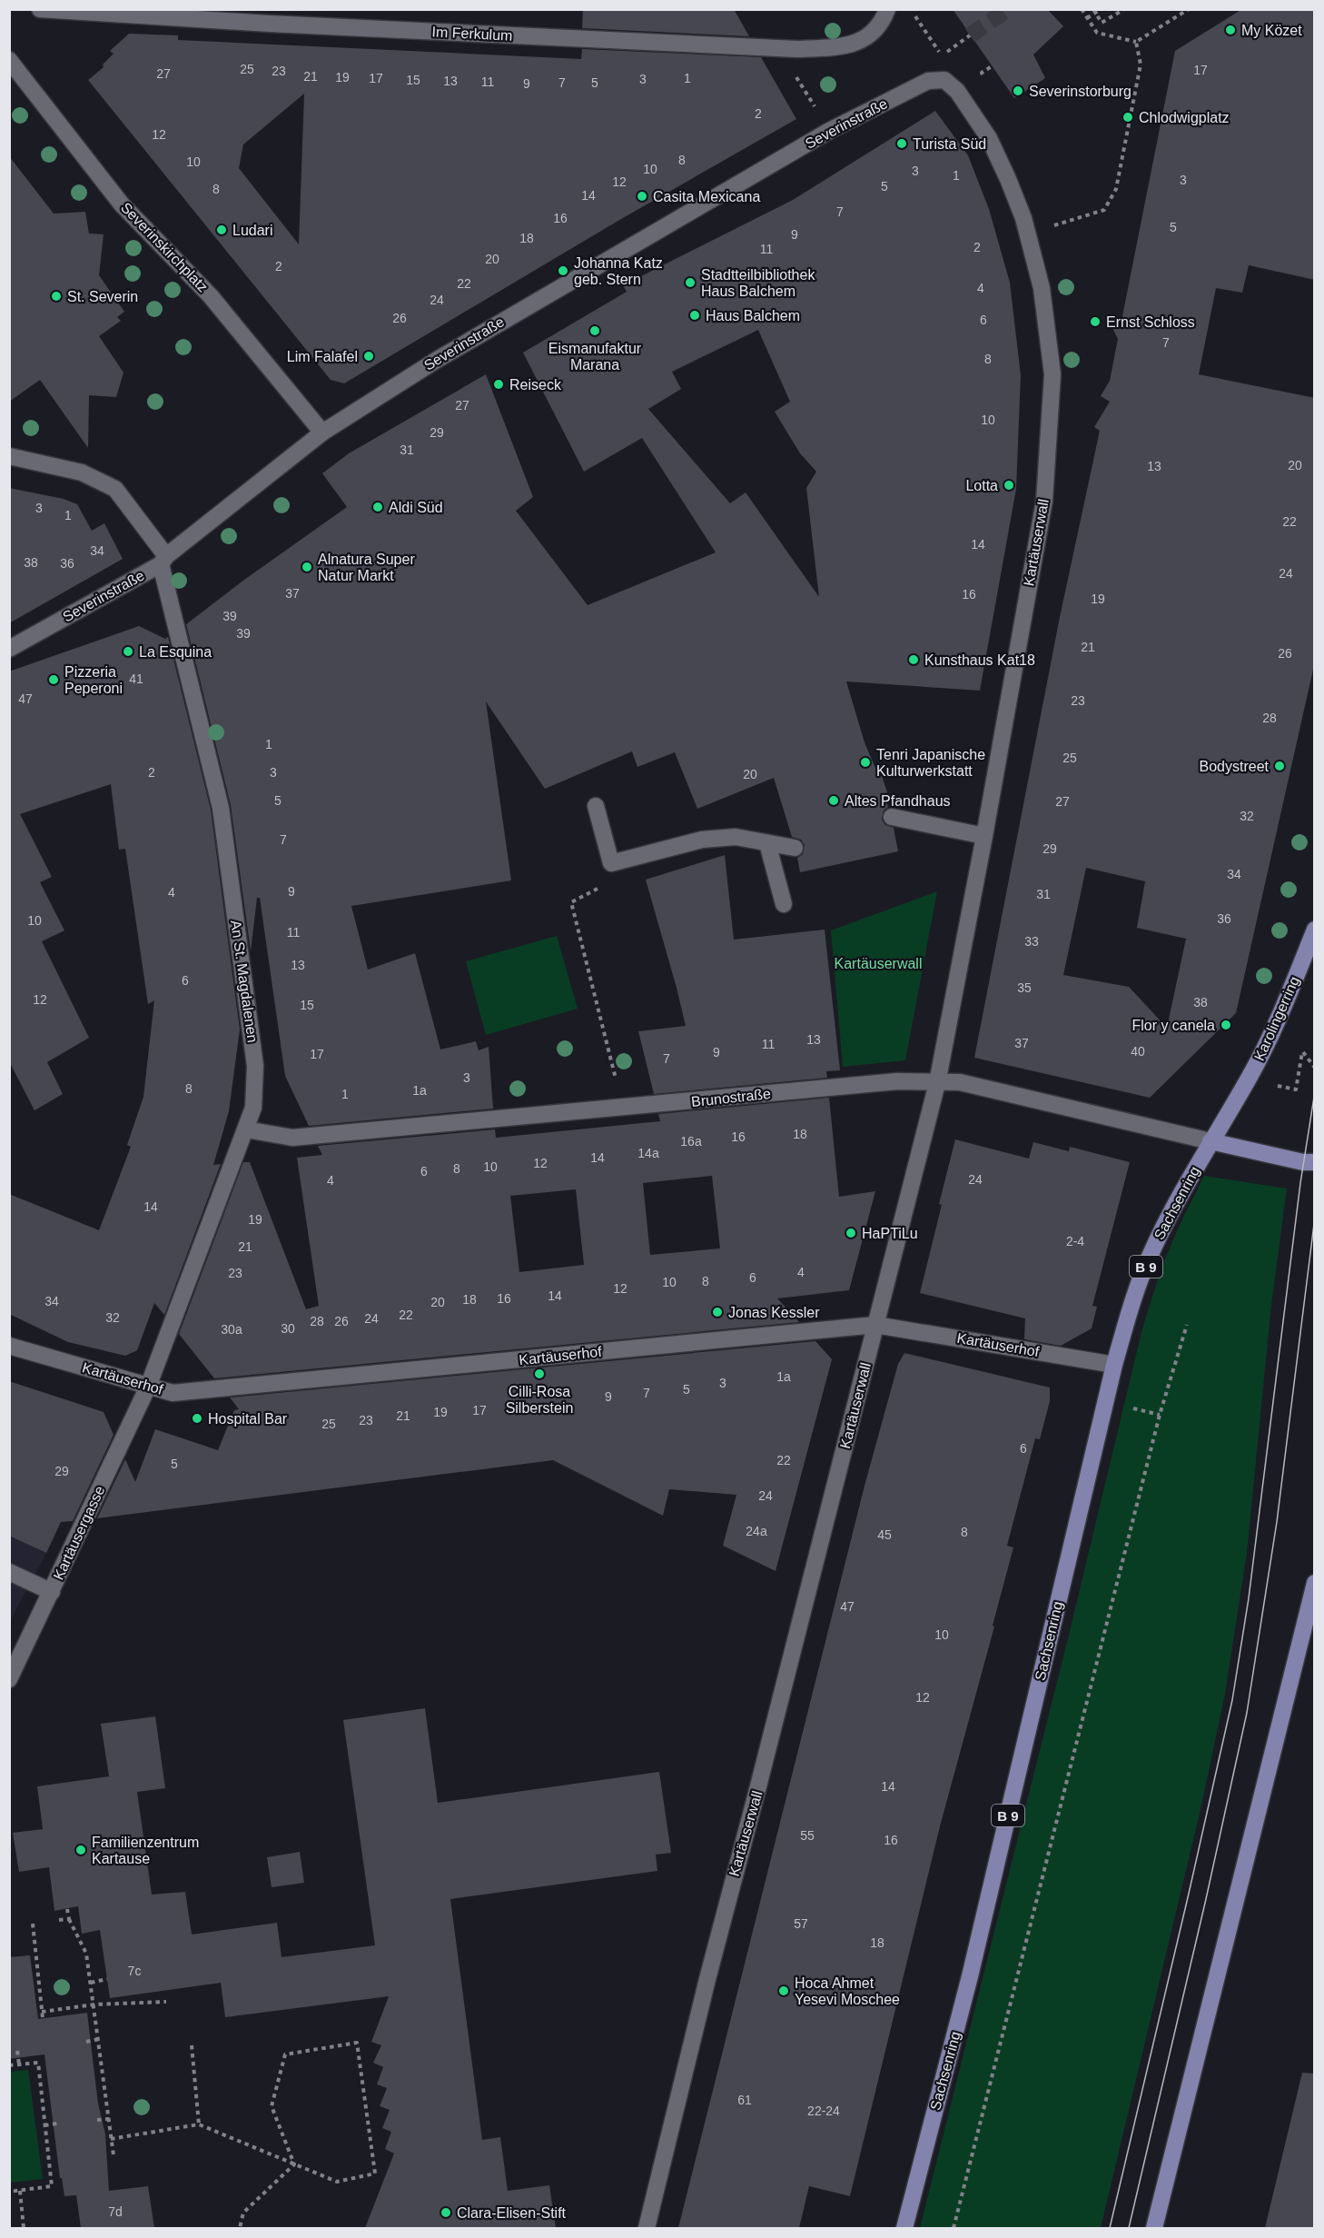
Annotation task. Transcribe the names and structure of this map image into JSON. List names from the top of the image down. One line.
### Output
{"streets":{"main road":["Karolingerring","Sachsenring","B 9"],"street":["Im Ferkulum","Severinstraße","Severinskirchplatz","Kartäuserwall","An St. Magdalenen","Brunostraße","Kartäuserhof","Kartäusergasse"]},"crossings":[["Severinstraße","Severinskirchplatz"],["Severinstraße","Kartäuserwall"],["Severinstraße","An St. Magdalenen"],["Kartäuserwall","Brunostraße"],["Kartäuserwall","Kartäuserhof"],["An St. Magdalenen","Brunostraße"],["An St. Magdalenen","Kartäuserhof"],["An St. Magdalenen","Kartäusergasse"],["Karolingerring","Sachsenring"],["Brunostraße","Sachsenring"],["Sachsenring","Kartäuserhof"],["Kartäuserhof","Kartäusergasse"]],"parks":["Kartäuserwall"],"places":["My Közet","Severinstorburg","Chlodwigplatz","Turista Süd","Casita Mexicana","Ludari","Johanna Katz geb. Stern","Stadtteilbibliothek Haus Balchem","St. Severin","Haus Balchem","Ernst Schloss","Eismanufaktur Marana","Lim Falafel","Reiseck","Lotta","Aldi Süd","Alnatura Super Natur Markt","La Esquina","Kunsthaus Kat18","Pizzeria Peperoni","Tenri Japanische Kulturwerkstatt","Bodystreet","Altes Pfandhaus","Flor y canela","HaPTiLu","Jonas Kessler","Cilli-Rosa Silberstein","Hospital Bar","Familienzentrum Kartause","Hoca Ahmet Yesevi Moschee","Clara-Elisen-Stift"],"house_numbers":["25","17","23","27","21","19","17","1","3","15","13","11","7","5","9","2","12","8","10","10","3","1","3","12","5","8","14","7","16","5","9","18","2","11","20","2","22","4","24","26","6","7","8","27","10","29","31","20","13","3","1","22","14","34","38","36","24","37","16","19","39","39","21","26","41","47","23","28","1","25","2","3","20","5","27","32","7","29","34","9","4","31","36","10","11","33","13","6","35","12","38","15","13","37","11","40","9","17","7","3","8","1a","1","18","16","16a","14a","14","12","10","8","6","24","4","14","19","2-4","21","4","23","6","8","10","12","14","16","18","34","20","22","32","24","28","26","30","30a","1a","3","5","7","9","17","19","21","23","25","6","22","5","29","24","24a","8","45","47","10","12","14","55","16","57","18","7c","61","22-24","7d"]}
